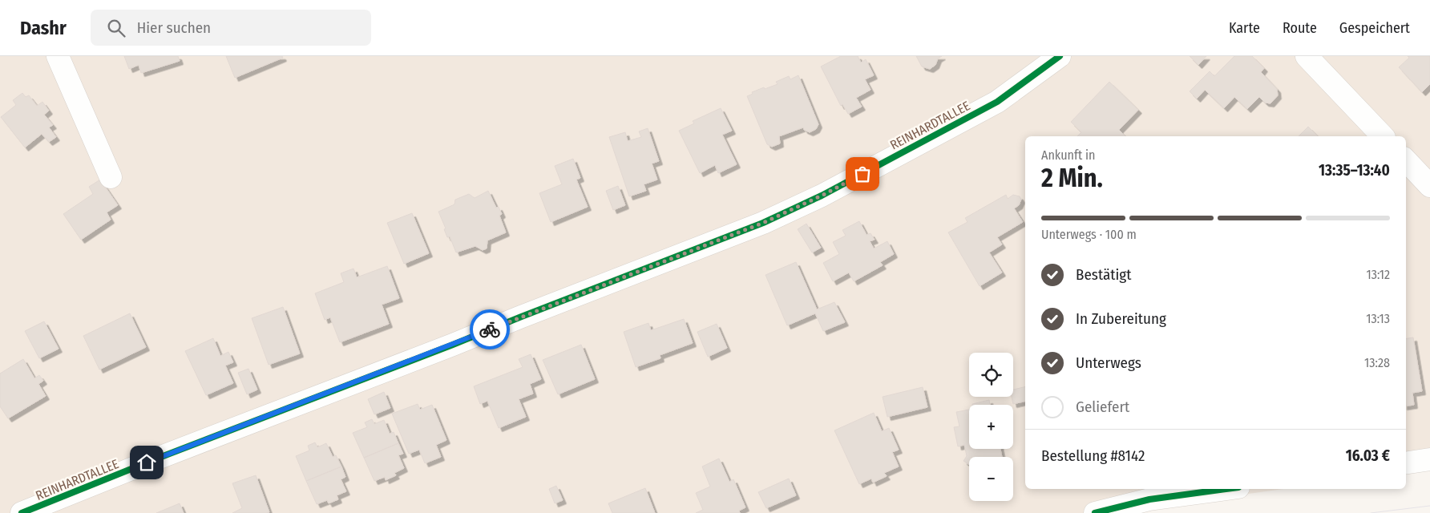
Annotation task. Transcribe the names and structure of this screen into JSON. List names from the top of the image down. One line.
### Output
{"streets":{"street":["REINHARDTALLEE"]},"page":{"header":"Dashr","search":"Hier suchen","nav":["Karte","Route","Gespeichert"],"heading":["2 Min.","Ankunft in","13:35–13:40"],"panel":["Bestellung #8142","16.03 €"],"bar":"Unterwegs · 100 m","list":[["Bestätigt","13:12"],["In Zubereitung","13:13"],["Unterwegs","13:28"],"Geliefert"],"map_buttons":["+","−"]}}
